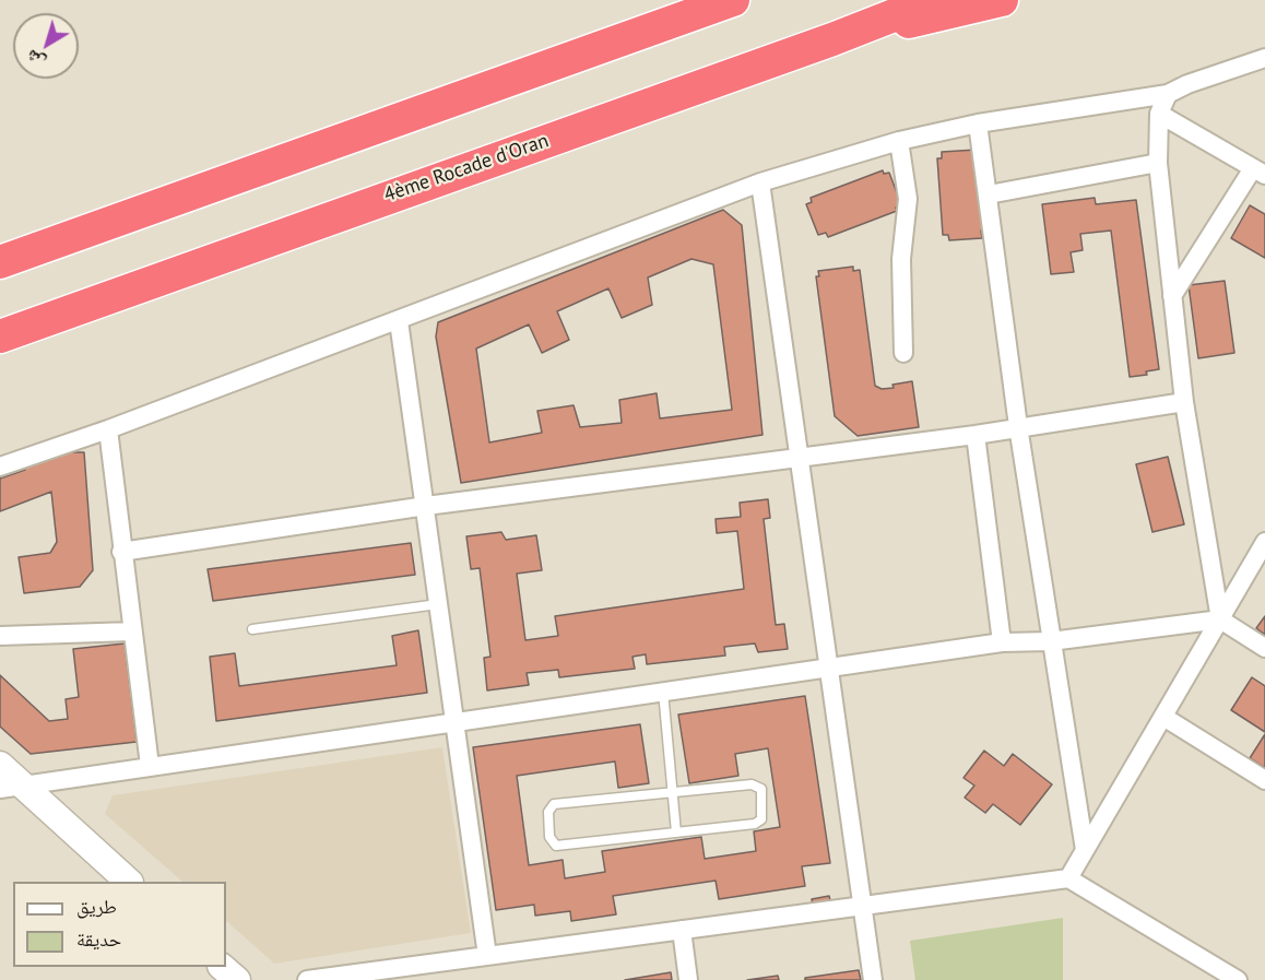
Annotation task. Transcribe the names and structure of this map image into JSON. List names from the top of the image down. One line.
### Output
{"streets":{"highway":["4ème Rocade d'Oran"]},"legend":["طريق","حديقة"],"north":"bottom left"}
